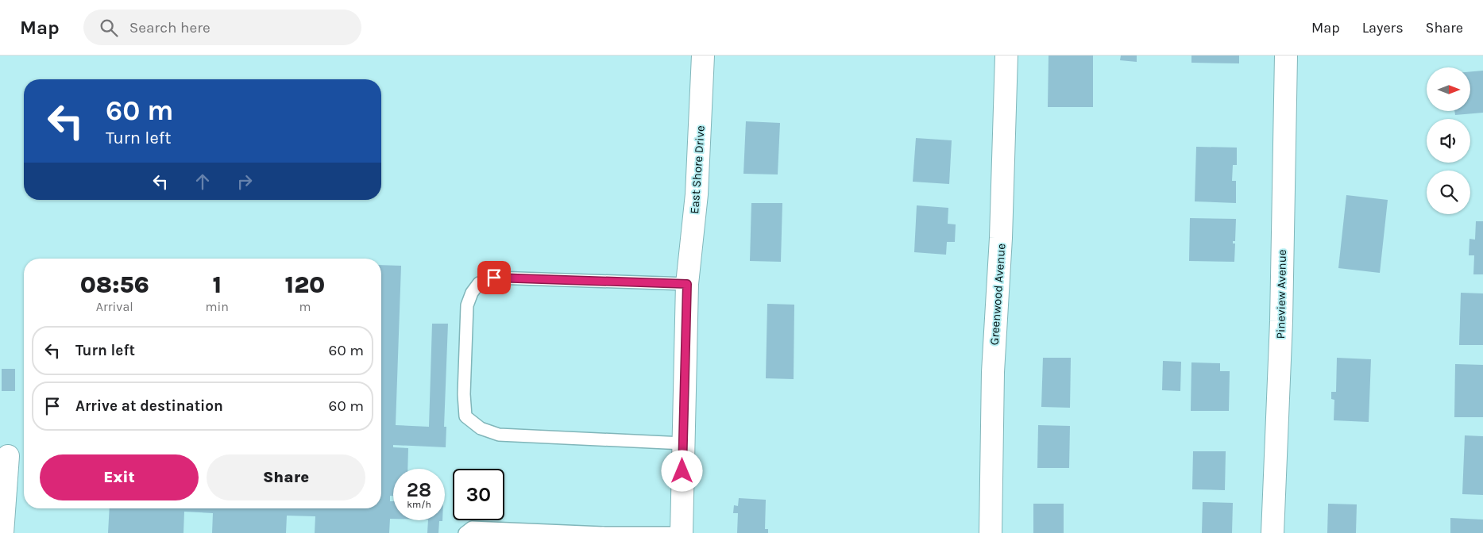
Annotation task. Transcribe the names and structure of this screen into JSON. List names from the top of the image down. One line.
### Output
{"streets":{"street":["East Shore Drive","Greenwood Avenue","Pineview Avenue"]},"north":"right","page":{"header":"Map","search":"Search here","nav":["Map","Layers","Share"],"turn":["60 m","Turn left"],"eta":["08:56","Arrival","1","min","120","m"],"list":[{"name":"Turn left","value":"60 m"},{"name":"Arrive at destination","value":"60 m"}],"buttons":["Exit","Share"],"speed":"28 km/h","limit":"30"}}
